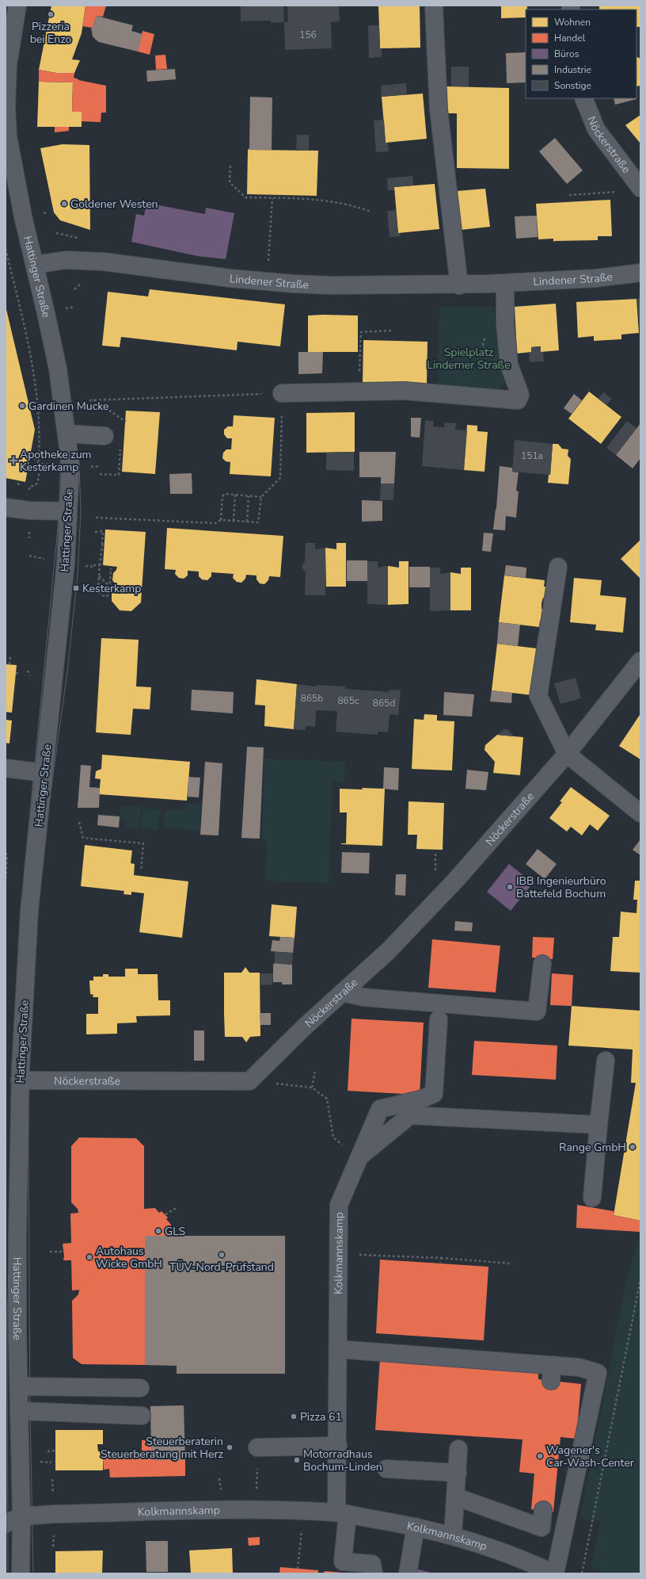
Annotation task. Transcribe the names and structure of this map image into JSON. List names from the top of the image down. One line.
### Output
{"streets":{"street":["Nöckerstraße","Hattinger Straße","Lindener Straße","Kolkmannskamp"]},"crossings":[["Nöckerstraße","Hattinger Straße"],["Hattinger Straße","Lindener Straße"],["Hattinger Straße","Kolkmannskamp"]],"parks":["Spielplatz Linderner Straße"],"places":{"other":["Pizzeria bei Enzo","Goldener Westen","Gardinen Mucke","IBB Ingenieurbüro Battefeld Bochum","Range GmbH","GLS","TÜV-Nord-Prüfstand","Autohaus Wicke GmbH","Pizza 61","Steuerberaterin Steuerberatung mit Herz","Wagener's Car-Wash-Center","Motorradhaus Bochum-Linden"],"health":["Apotheke zum Kesterkamp"],"transit":["Kesterkamp"]},"house_numbers":["156","151a","865b","865c","865d"],"legend":["Wohnen","Handel","Büros","Industrie","Sonstige"]}
